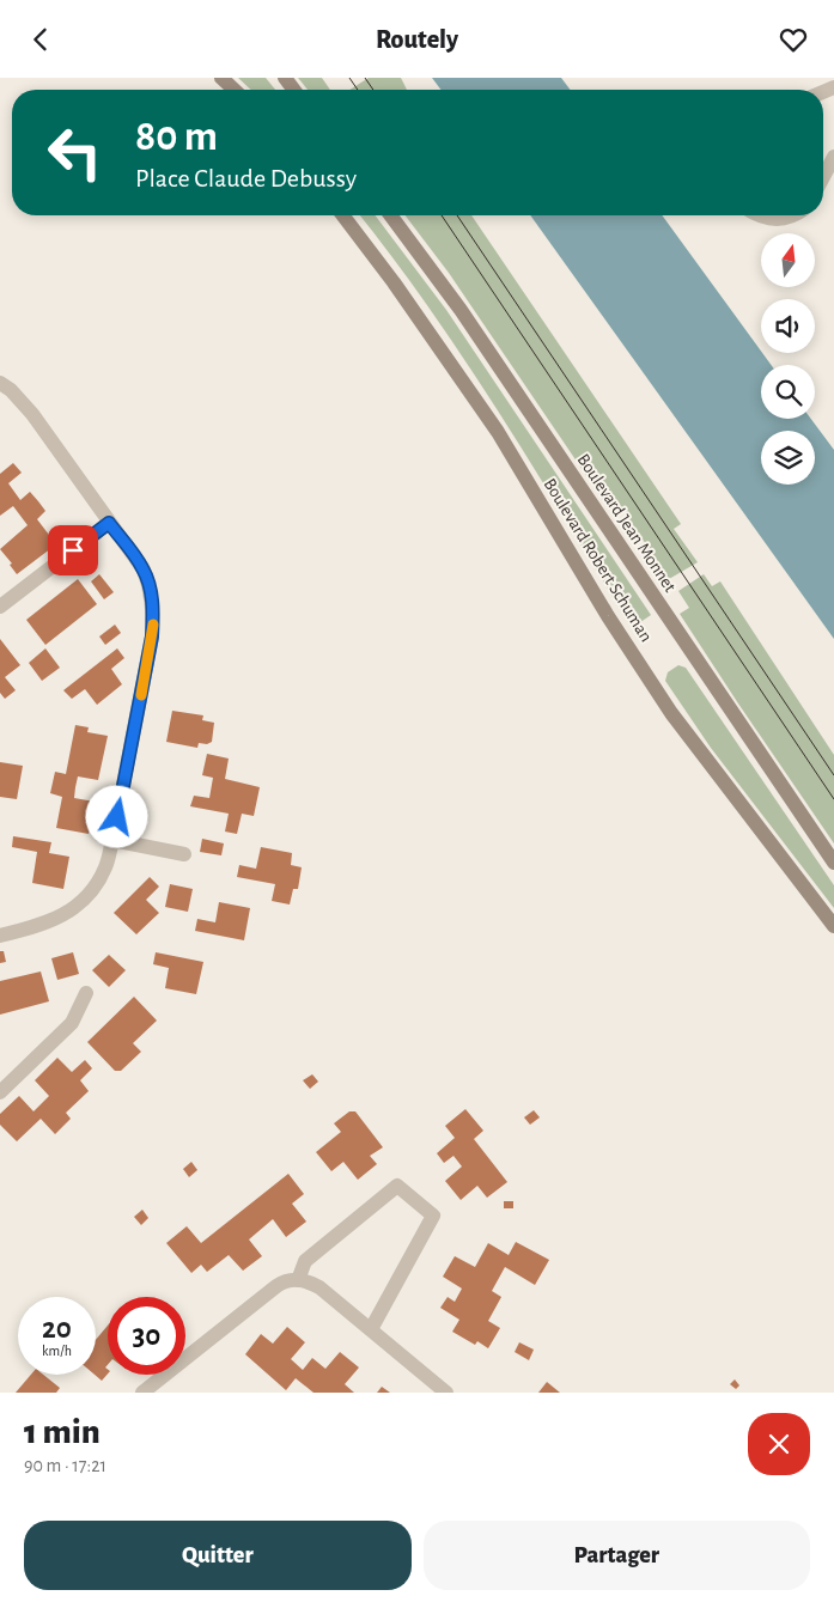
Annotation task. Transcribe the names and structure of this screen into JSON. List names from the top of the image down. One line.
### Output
{"streets":{"main road":["Boulevard Jean Monnet","Boulevard Robert Schuman"]},"north":"top","page":{"header":"Routely","turn":["80 m","Place Claude Debussy"],"speed":"20 km/h","limit":"30","heading":["1 min","90 m · 17:21"],"buttons":["Quitter","Partager"]}}
